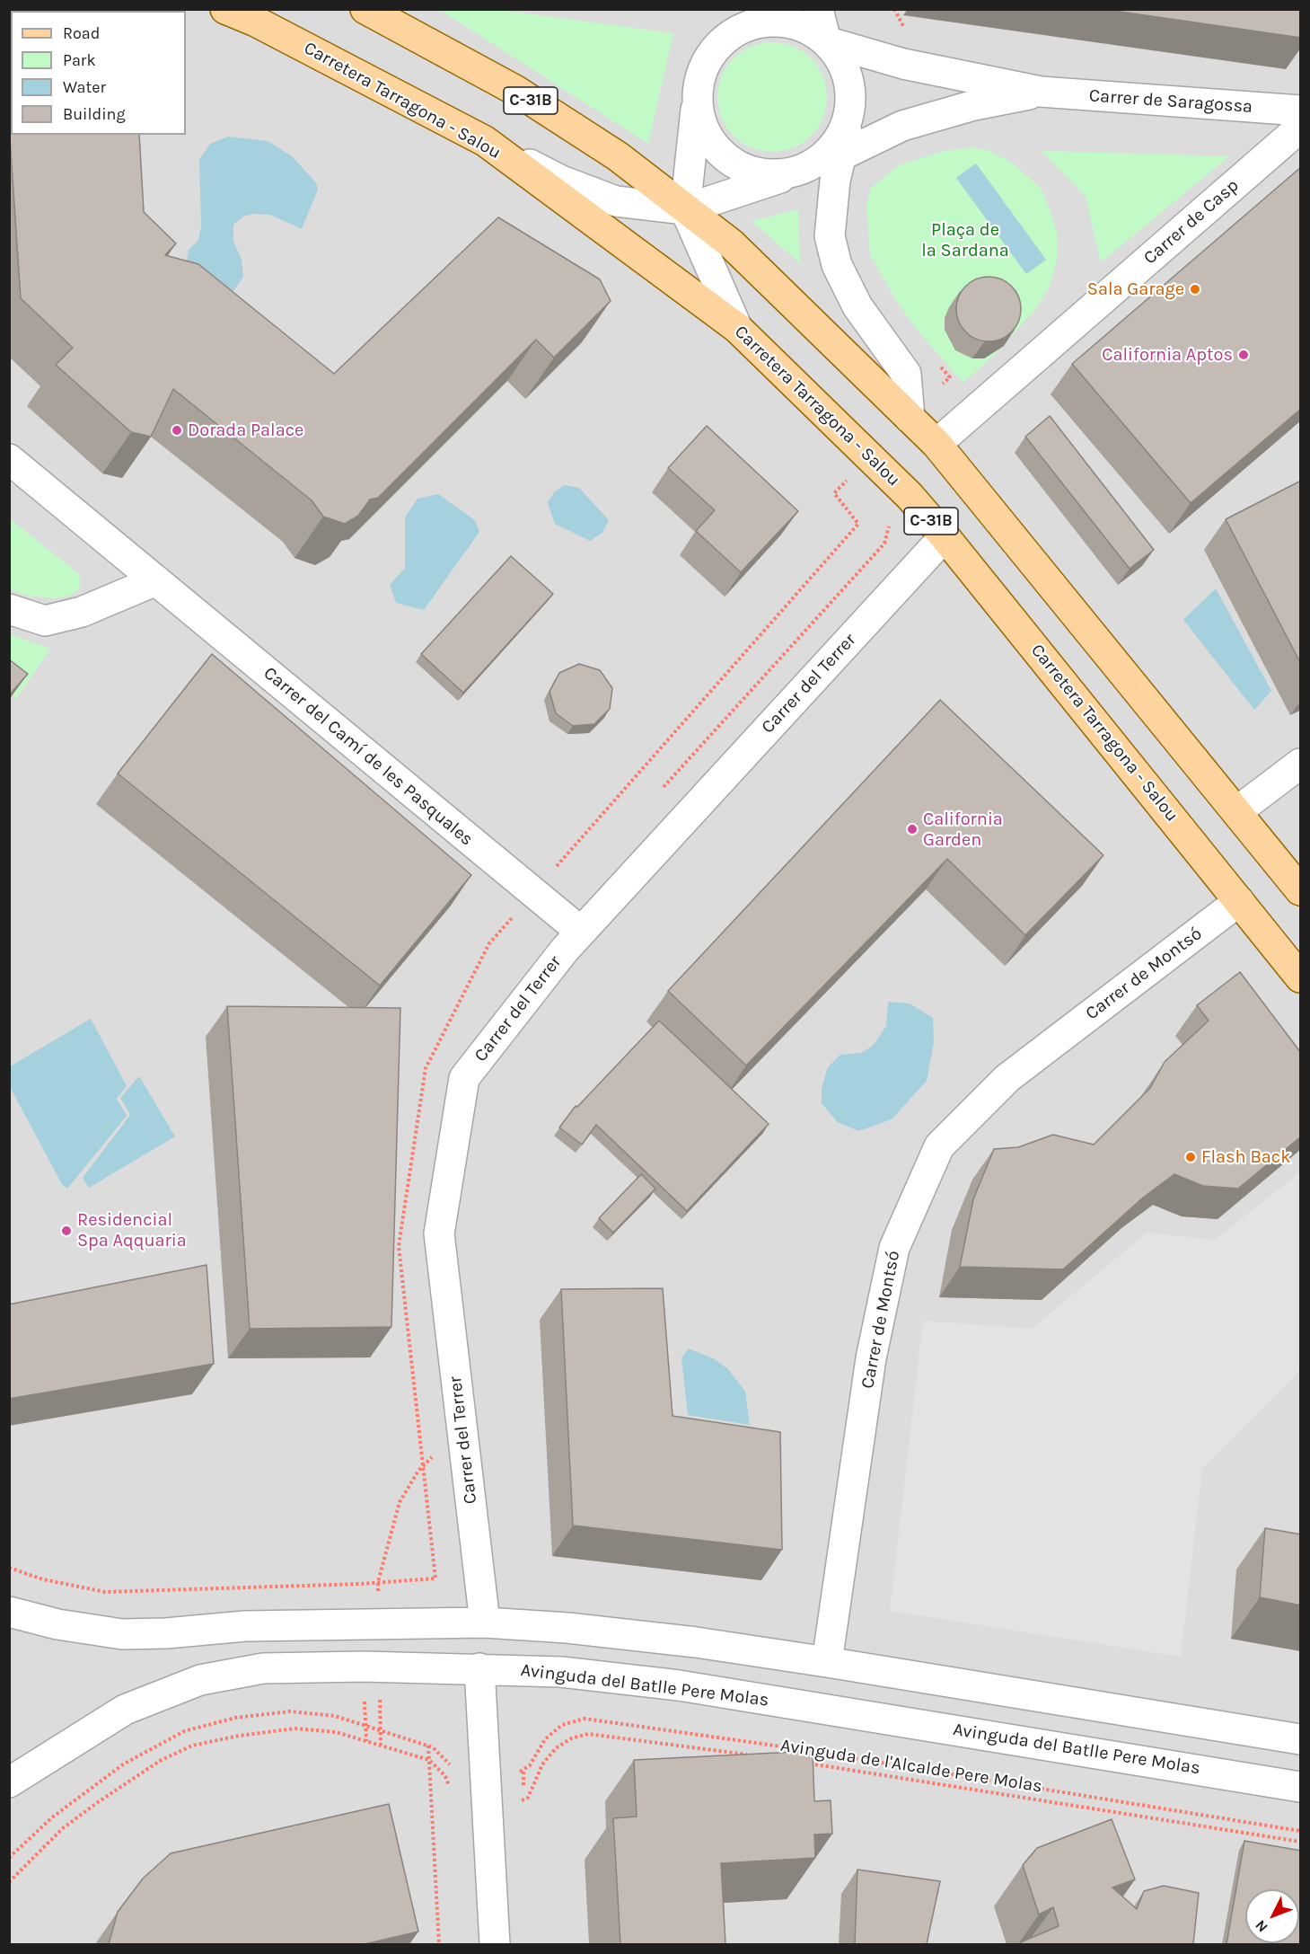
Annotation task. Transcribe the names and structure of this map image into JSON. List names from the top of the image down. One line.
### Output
{"streets":{"main road":["Carretera Tarragona - Salou","C-31B"],"street":["Carrer de Saragossa","Carrer de Casp","Carrer del Terrer","Carrer del Camí de les Pasquales","Carrer de Montsó","Avinguda del Batlle Pere Molas"],"path":["Avinguda de l'Alcalde Pere Molas"]},"crossings":[["Carretera Tarragona - Salou","Carrer del Terrer"],["Carretera Tarragona - Salou","Carrer de Montsó"],["C-31B","Carrer de Casp"],["Carrer del Terrer","Carrer del Camí de les Pasquales"]],"parks":["Plaça de la Sardana"],"places":["Sala Garage","California Aptos","Dorada Palace","California Garden","Flash Back","Residencial Spa Aqquaria"],"legend":["Road","Park","Water","Building"],"north":"bottom left"}
